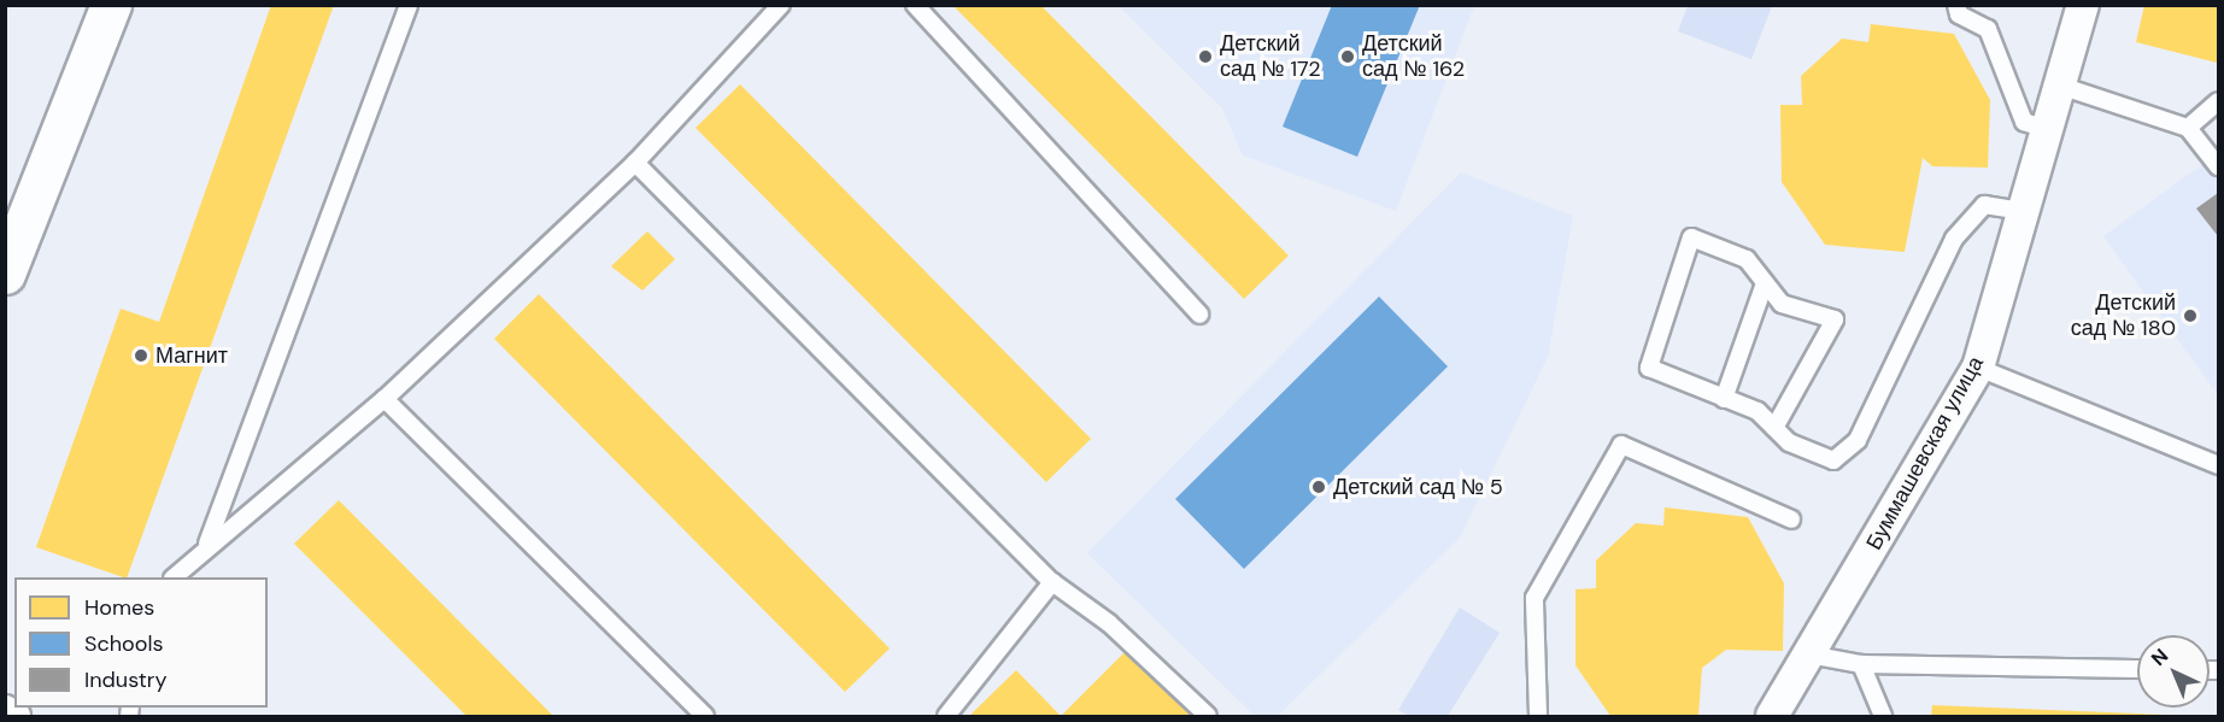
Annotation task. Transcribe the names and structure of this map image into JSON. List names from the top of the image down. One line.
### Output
{"streets":{"street":["Буммашевская улица"]},"places":["Детский сад № 172","Детский сад № 162","Детский сад № 180","Магнит","Детский сад № 5"],"legend":["Homes","Schools","Industry"],"north":"top left"}
